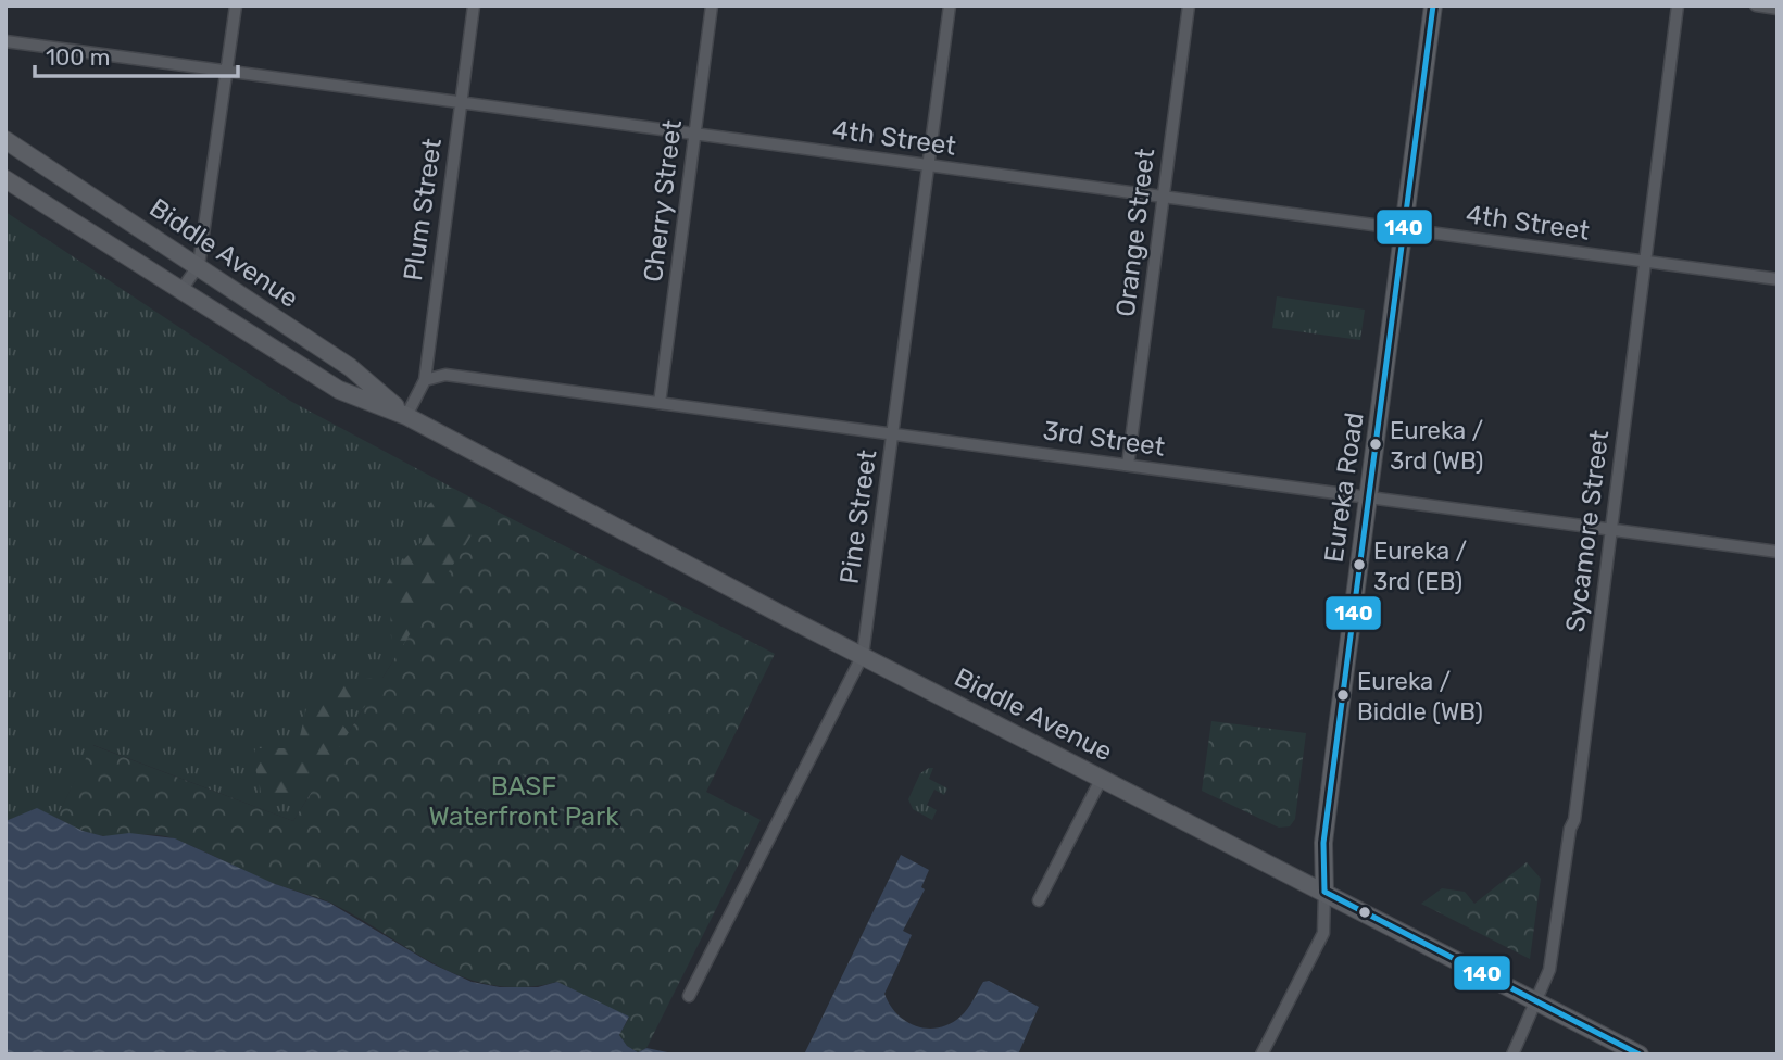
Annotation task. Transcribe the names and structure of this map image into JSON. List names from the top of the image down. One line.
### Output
{"streets":{"main road":["Biddle Avenue","Eureka Road"],"street":["4th Street","Cherry Street","Plum Street","Orange Street","3rd Street","Pine Street","Sycamore Street"]},"crossings":[["4th Street","Cherry Street"],["4th Street","Plum Street"],["4th Street","Orange Street"],["4th Street","Eureka Road"],["4th Street","Pine Street"],["4th Street","Sycamore Street"],["Cherry Street","3rd Street"],["Plum Street","Biddle Avenue"],["Plum Street","3rd Street"],["Orange Street","3rd Street"],["Biddle Avenue","Eureka Road"],["Biddle Avenue","Pine Street"],["Biddle Avenue","Sycamore Street"],["3rd Street","Eureka Road"],["3rd Street","Pine Street"],["3rd Street","Sycamore Street"]],"parks":["BASF Waterfront Park"],"places":["Eureka / 3rd (WB)","Eureka / 3rd (EB)","Eureka / Biddle (WB)"],"lines":["transit line 140"],"scale_bar":"100 m"}
